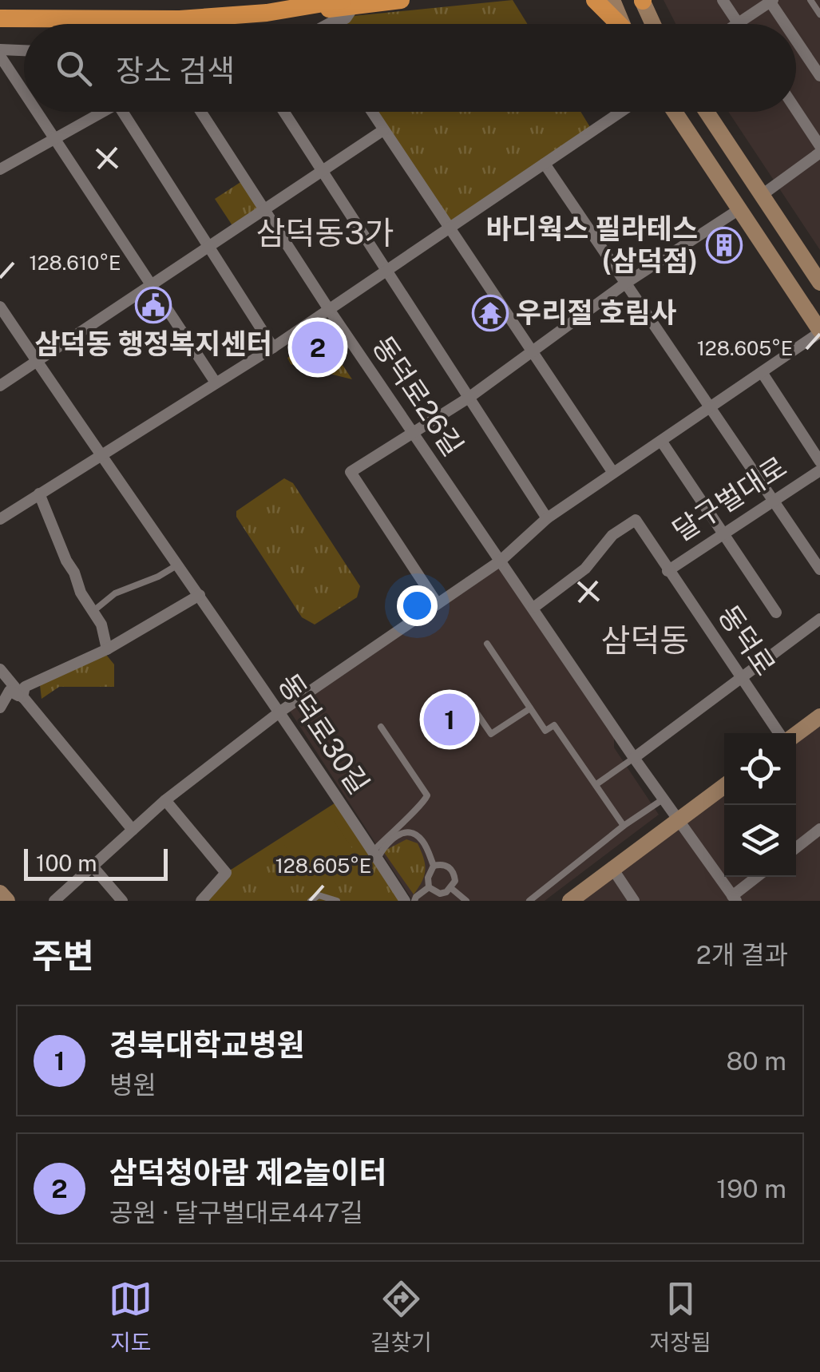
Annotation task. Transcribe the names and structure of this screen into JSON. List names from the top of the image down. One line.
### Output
{"streets":{"main road":["동덕로"],"street":["동덕로26길","달구벌대로","동덕로30길"]},"crossings":[["동덕로26길","동덕로"],["달구벌대로","동덕로"]],"districts":["삼덕동3가","삼덕동"],"places":{"building":["바디웍스 필라테스 (삼덕점)"],"public building":["삼덕동 행정복지센터"],"temple":["우리절 호림사"]},"scale_bar":"100 m","page":{"search":"장소 검색","pins":["2","1"],"scale":"100 m","heading":["주변","2개 결과"],"list":[{"mark":"1","name":"경북대학교병원","note":"병원","value":"80 m"},{"mark":"2","name":"삼덕청아람 제2놀이터","note":"공원 · 달구벌대로447길","value":"190 m"}],"nav":["지도","길찾기","저장됨"]},"coordinates":["128.610°E","128.605°E"]}
